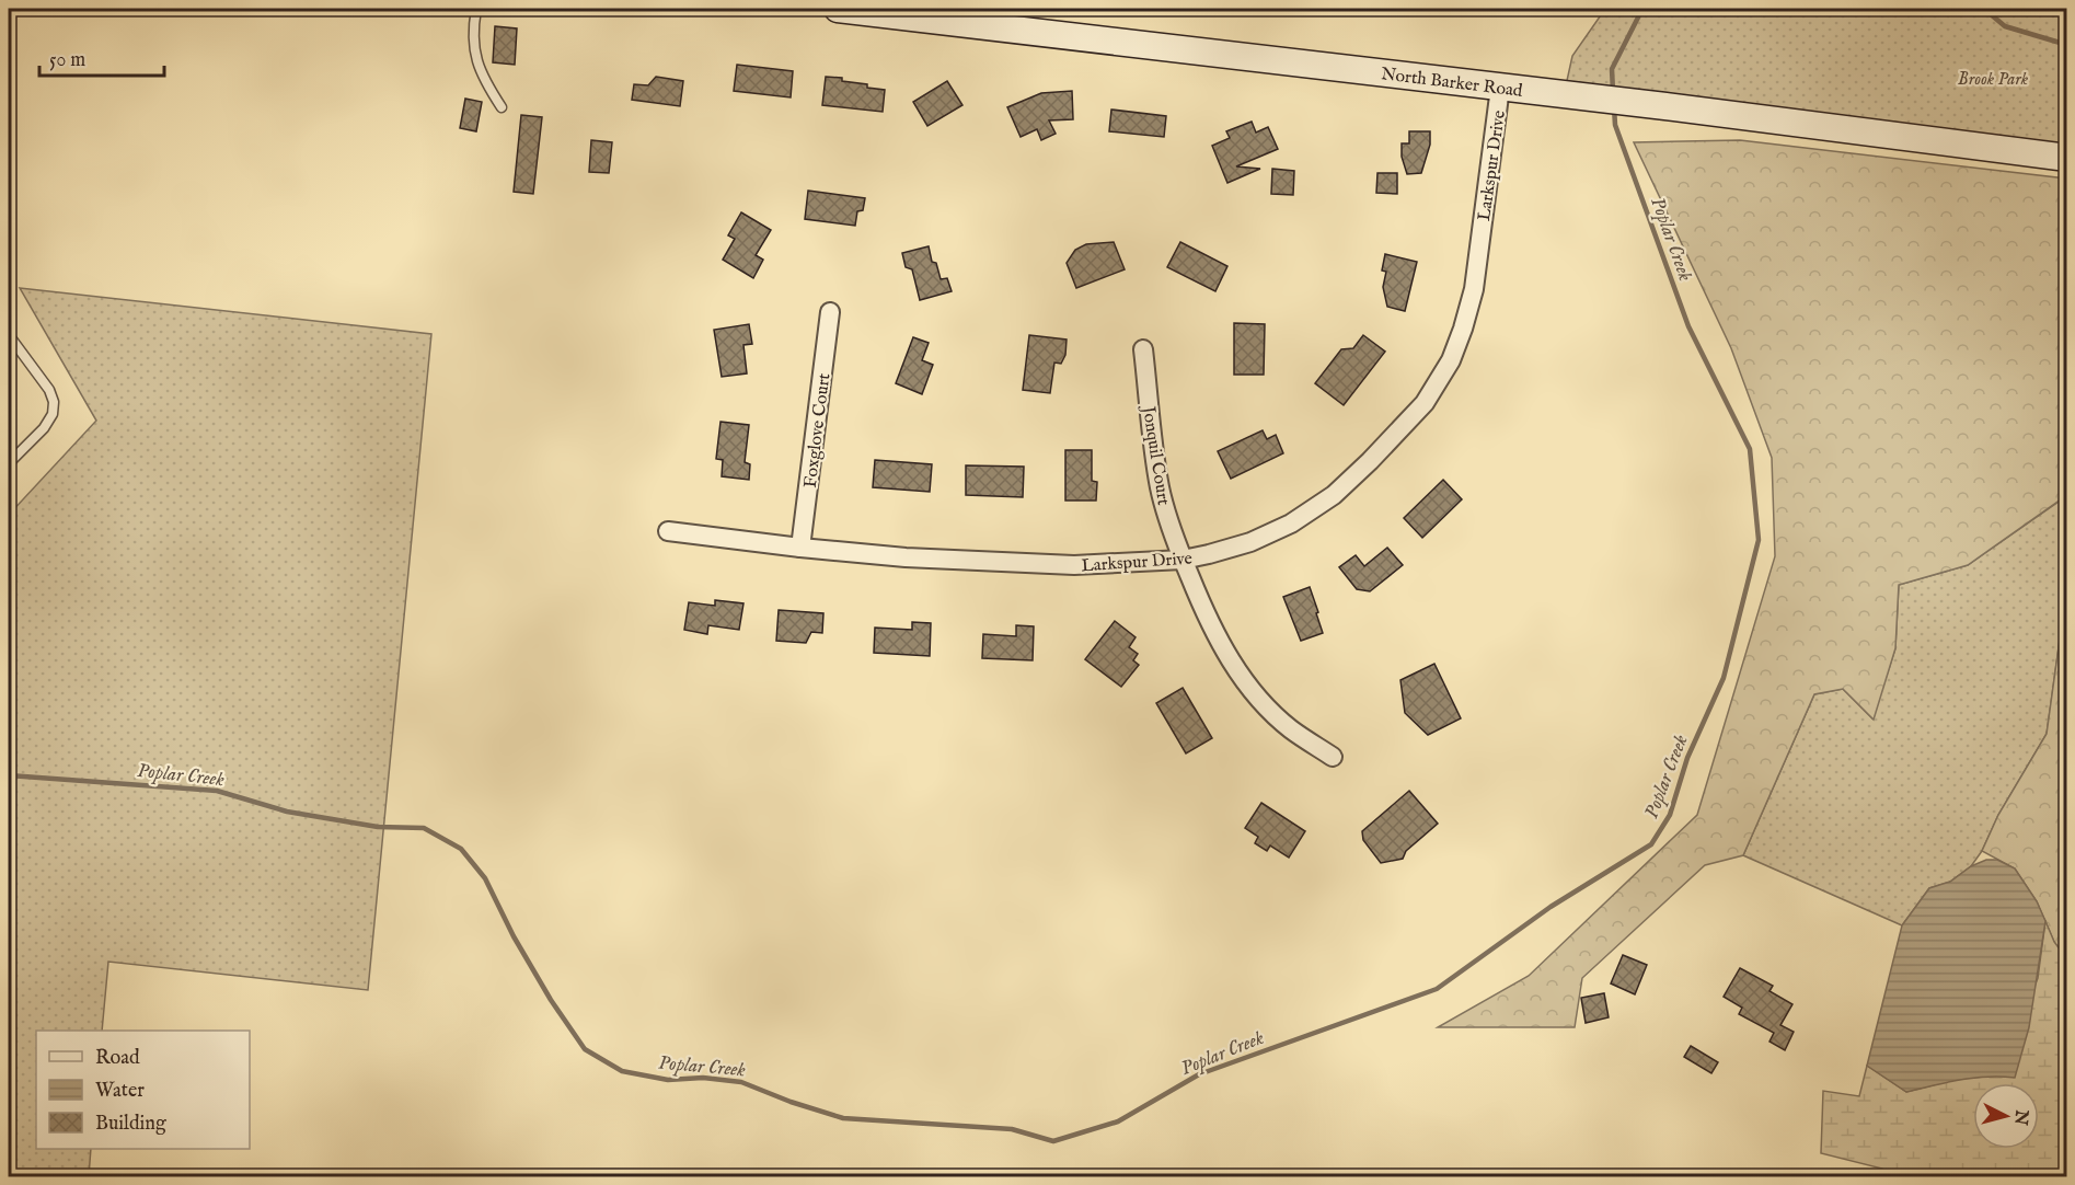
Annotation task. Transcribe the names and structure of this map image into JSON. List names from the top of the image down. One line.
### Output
{"streets":{"main road":["North Barker Road"],"street":["Larkspur Drive","Foxglove Court","Jonquil Court"]},"crossings":[["North Barker Road","Larkspur Drive"],["Larkspur Drive","Foxglove Court"],["Larkspur Drive","Jonquil Court"]],"water":["Poplar Creek"],"parks":["Brook Park"],"legend":["Road","Water","Building"],"scale_bar":"50 m","north":"right"}
